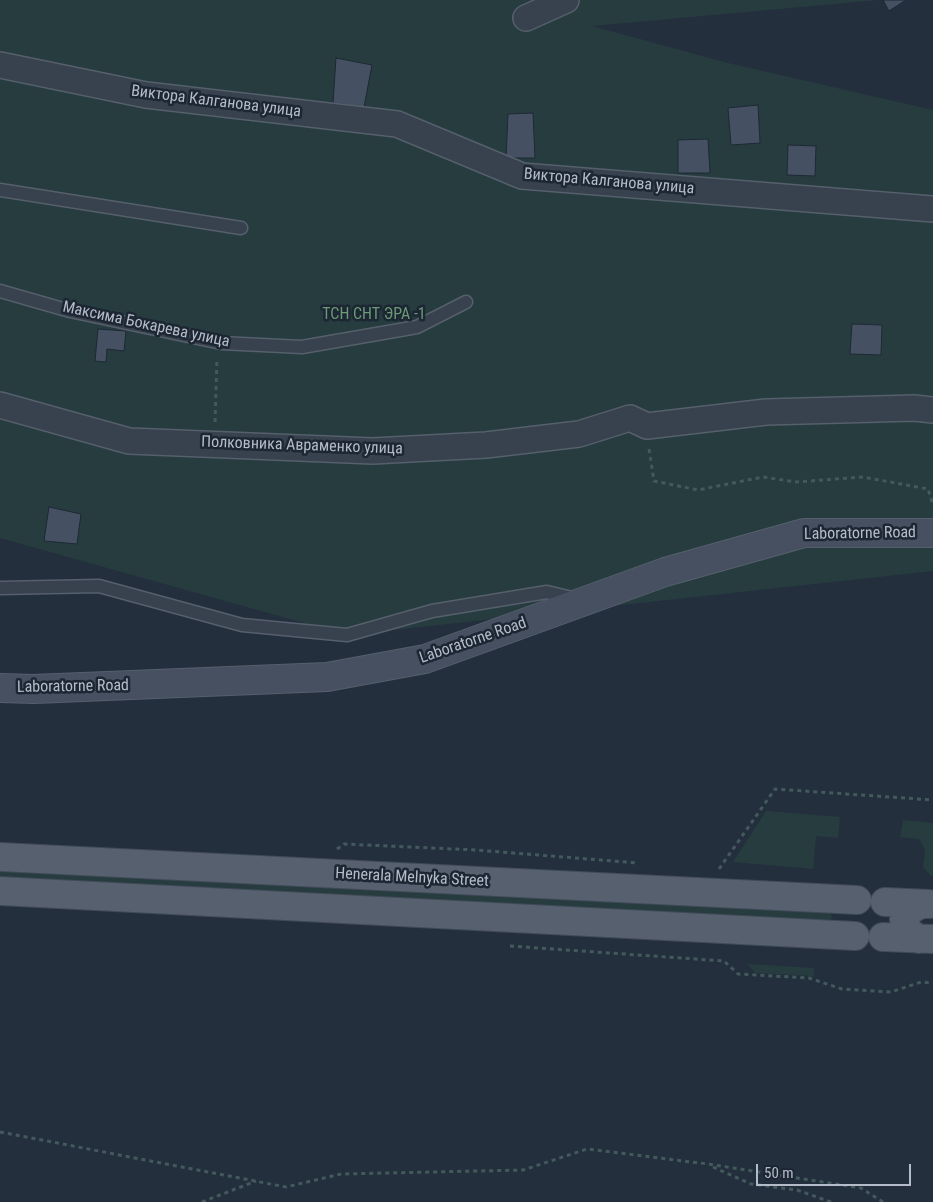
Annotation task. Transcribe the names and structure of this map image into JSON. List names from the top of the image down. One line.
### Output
{"streets":{"main road":["Laboratorne Road","Henerala Melnyka Street"],"street":["Виктора Калганова улица","Полковника Авраменко улица"],"lane":["Максима Бокарева улица"]},"parks":["ТСН СНТ ЭРА -1"],"scale_bar":"50 m"}
